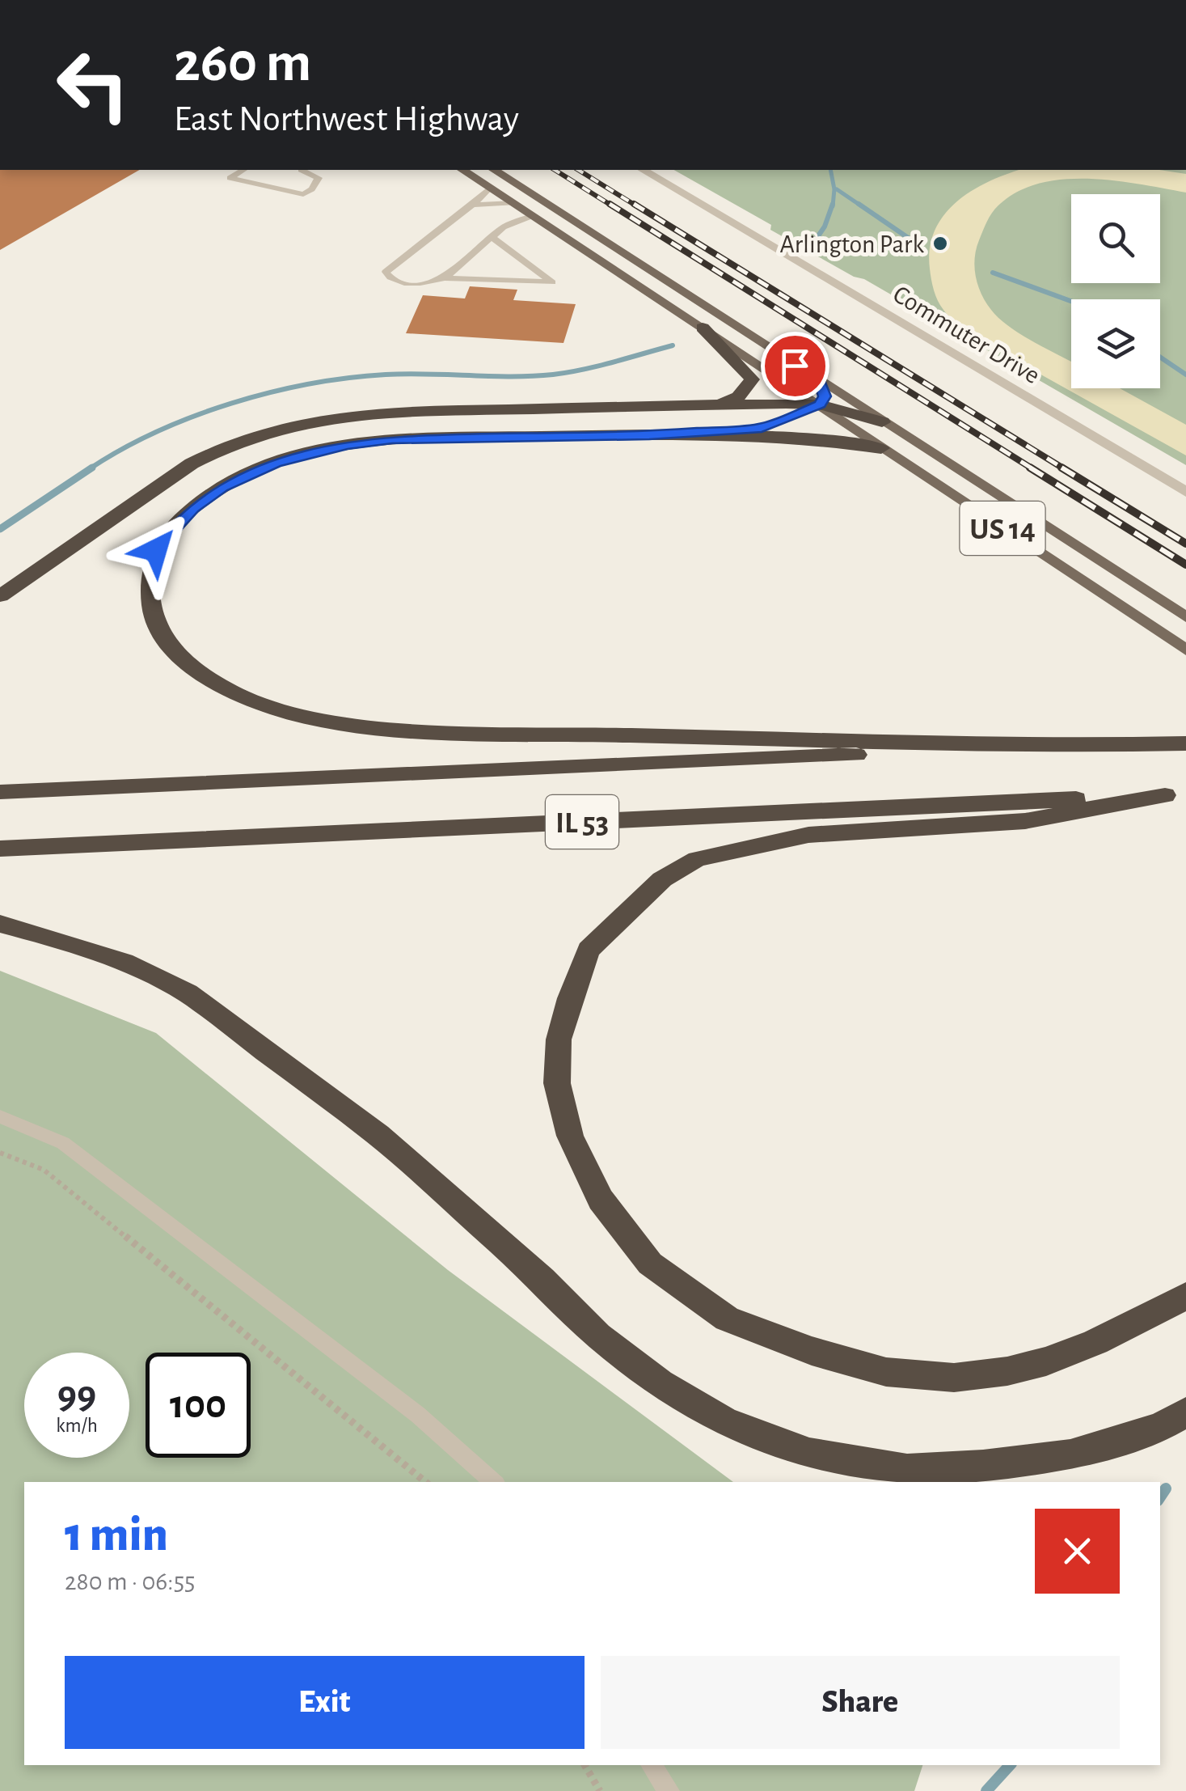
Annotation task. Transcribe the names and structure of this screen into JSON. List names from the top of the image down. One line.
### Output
{"streets":{"highway":["IL 53"],"main road":["US 14"],"street":["Commuter Drive"]},"places":["Arlington Park"],"page":{"turn":["260 m","East Northwest Highway"],"speed":"99 km/h","limit":"100","heading":["1 min","280 m · 06:55"],"buttons":["Exit","Share"]}}
